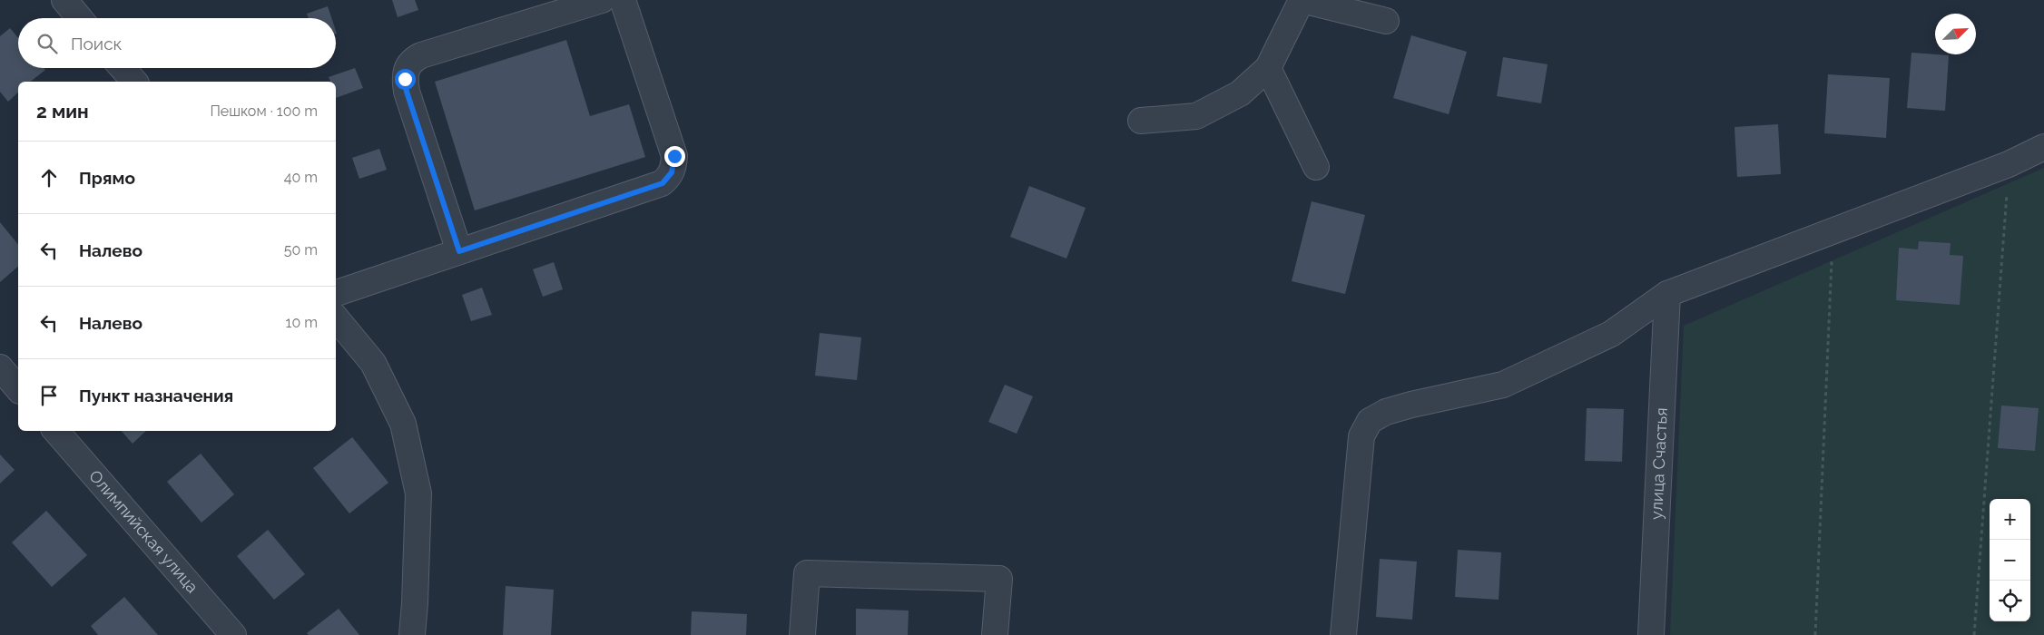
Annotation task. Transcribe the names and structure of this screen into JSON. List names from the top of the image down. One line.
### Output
{"streets":{"street":["улица Счастья","Олимпийская улица"]},"north":"top right","page":{"search":"Поиск","heading":["2 мин","Пешком · 100 m"],"list":[["Прямо","40 m"],["Налево","50 m"],["Налево","10 m"],"Пункт назначения"],"map_buttons":["+","−"]}}
